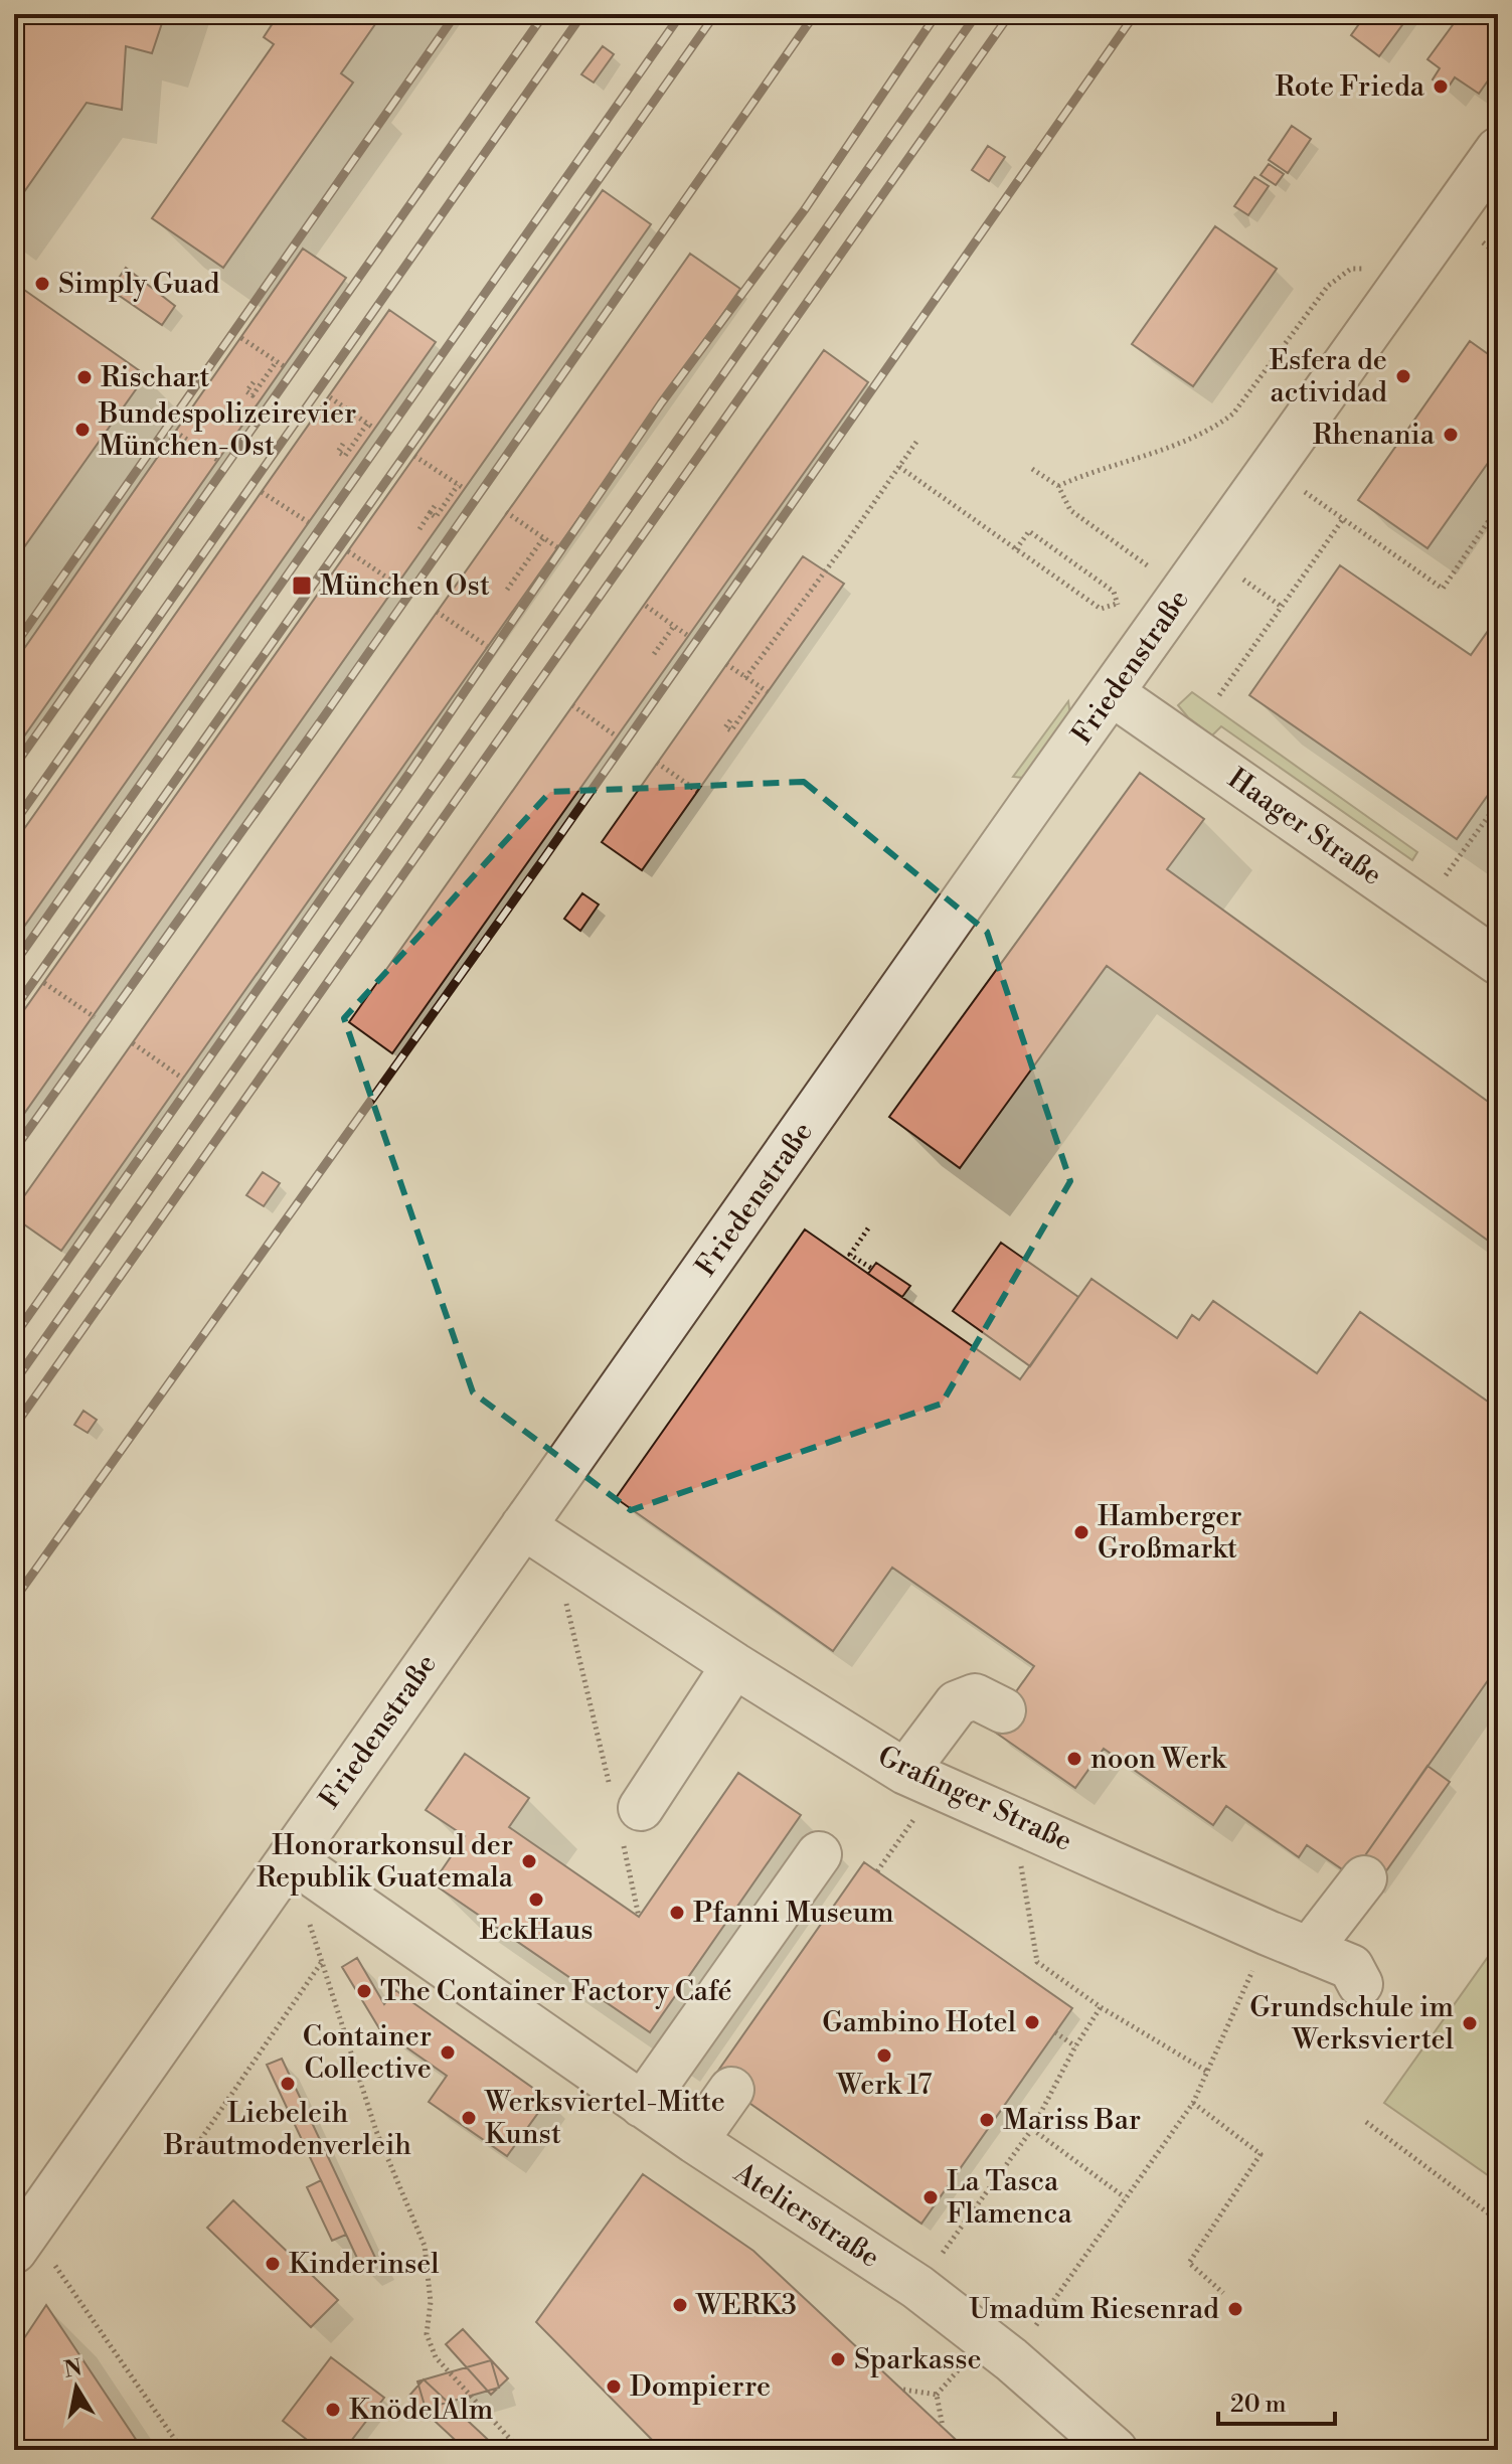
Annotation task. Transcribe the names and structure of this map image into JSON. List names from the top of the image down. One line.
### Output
{"streets":{"street":["Friedenstraße","Haager Straße","Grafinger Straße","Atelierstraße"]},"crossings":[["Friedenstraße","Haager Straße"],["Friedenstraße","Grafinger Straße"],["Friedenstraße","Atelierstraße"]],"places":{"other":["Rote Frieda","Simply Guad","Esfera de actividad","Rischart","Bundespolizeirevier München-Ost","Rhenania","Hamberger Großmarkt","noon Werk","Honorarkonsul der Republik Guatemala","EckHaus","Pfanni Museum","The Container Factory Café","Gambino Hotel","Grundschule im Werksviertel","Container Collective","Werk 17","Liebeleih Brautmodenverleih","Werksviertel-Mitte Kunst","Mariss Bar","La Tasca Flamenca","Kinderinsel","WERK3","Umadum Riesenrad","Sparkasse","Dompierre","KnödelAlm"],"transit":["München Ost"]},"scale_bar":"20 m","north":"top"}
